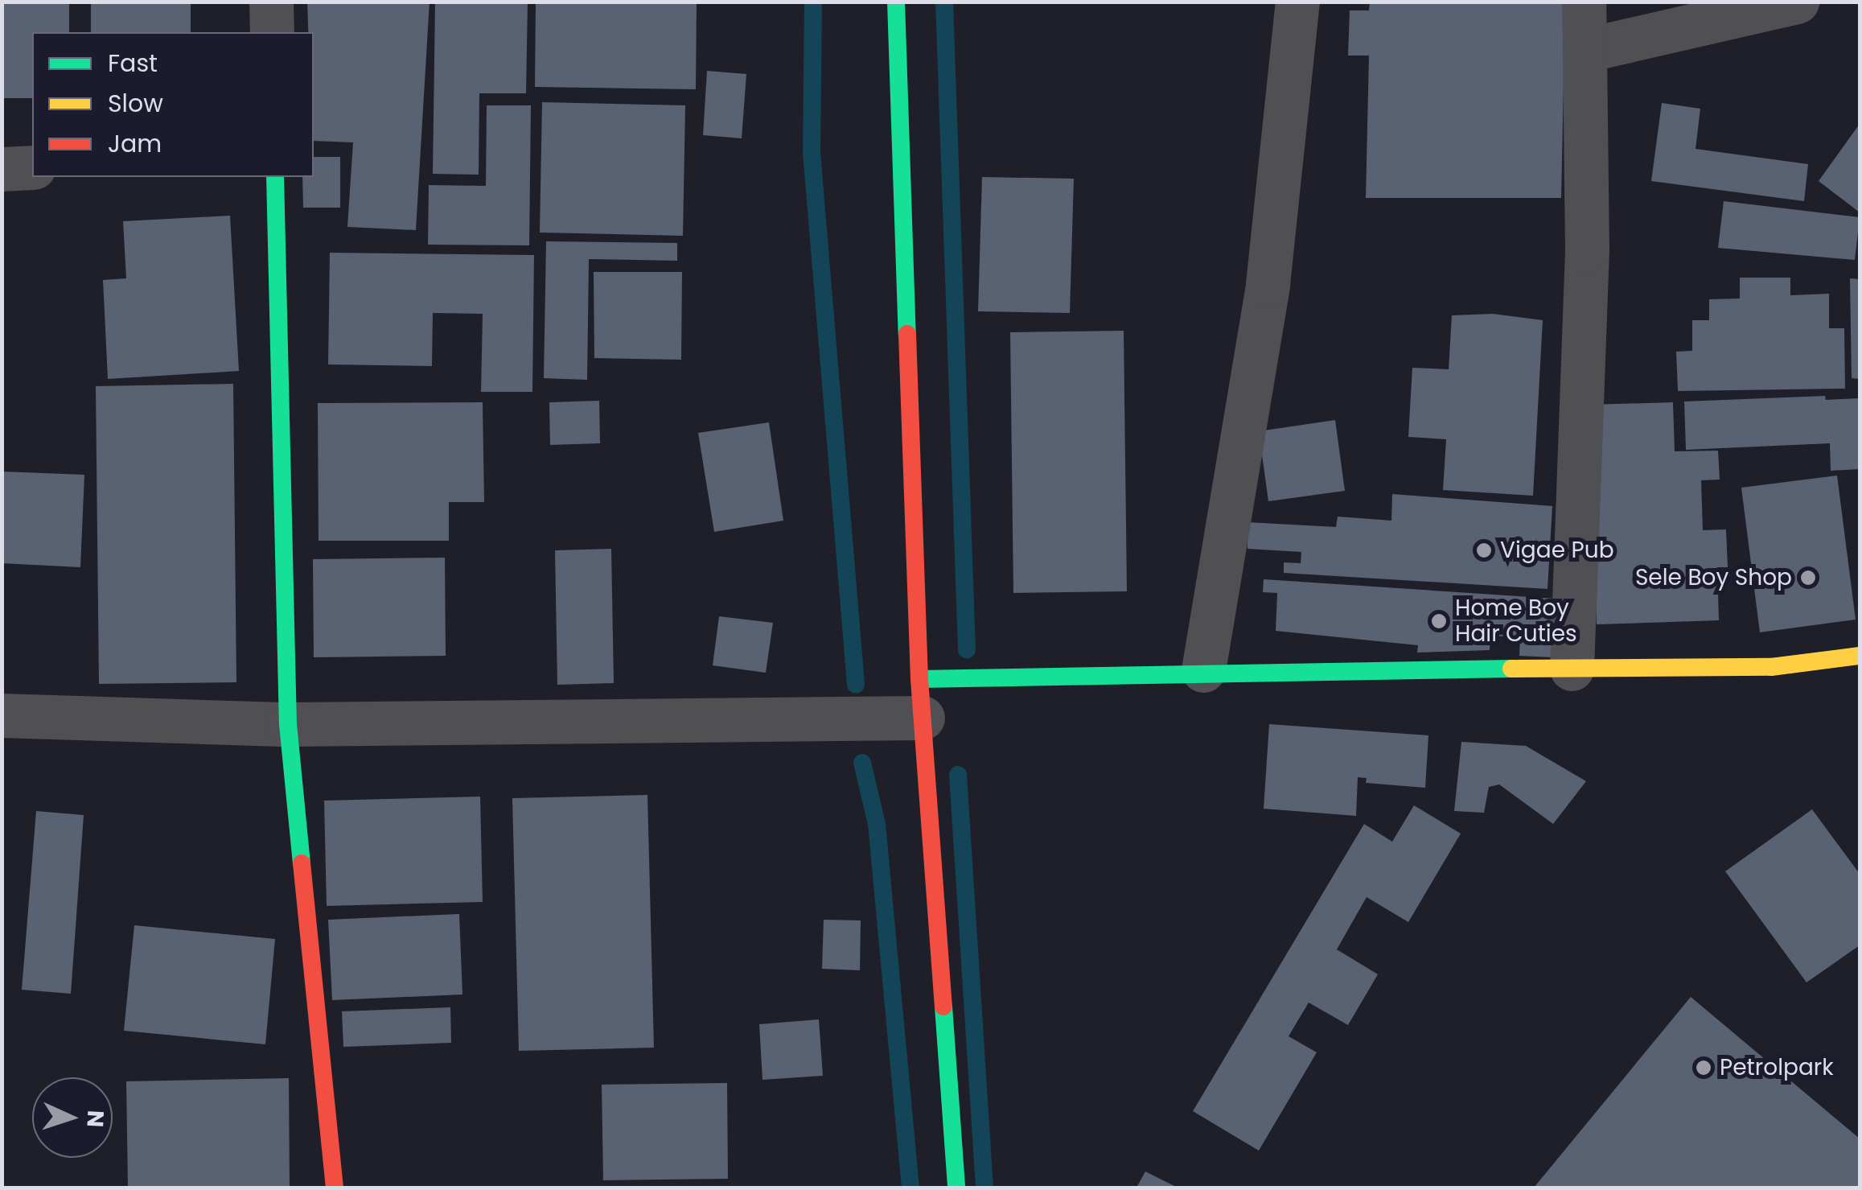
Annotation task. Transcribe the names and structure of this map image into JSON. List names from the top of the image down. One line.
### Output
{"places":["Vigae Pub","Sele Boy Shop","Home Boy Hair Cuties","Petrolpark"],"legend":["Fast","Slow","Jam"],"north":"right"}
